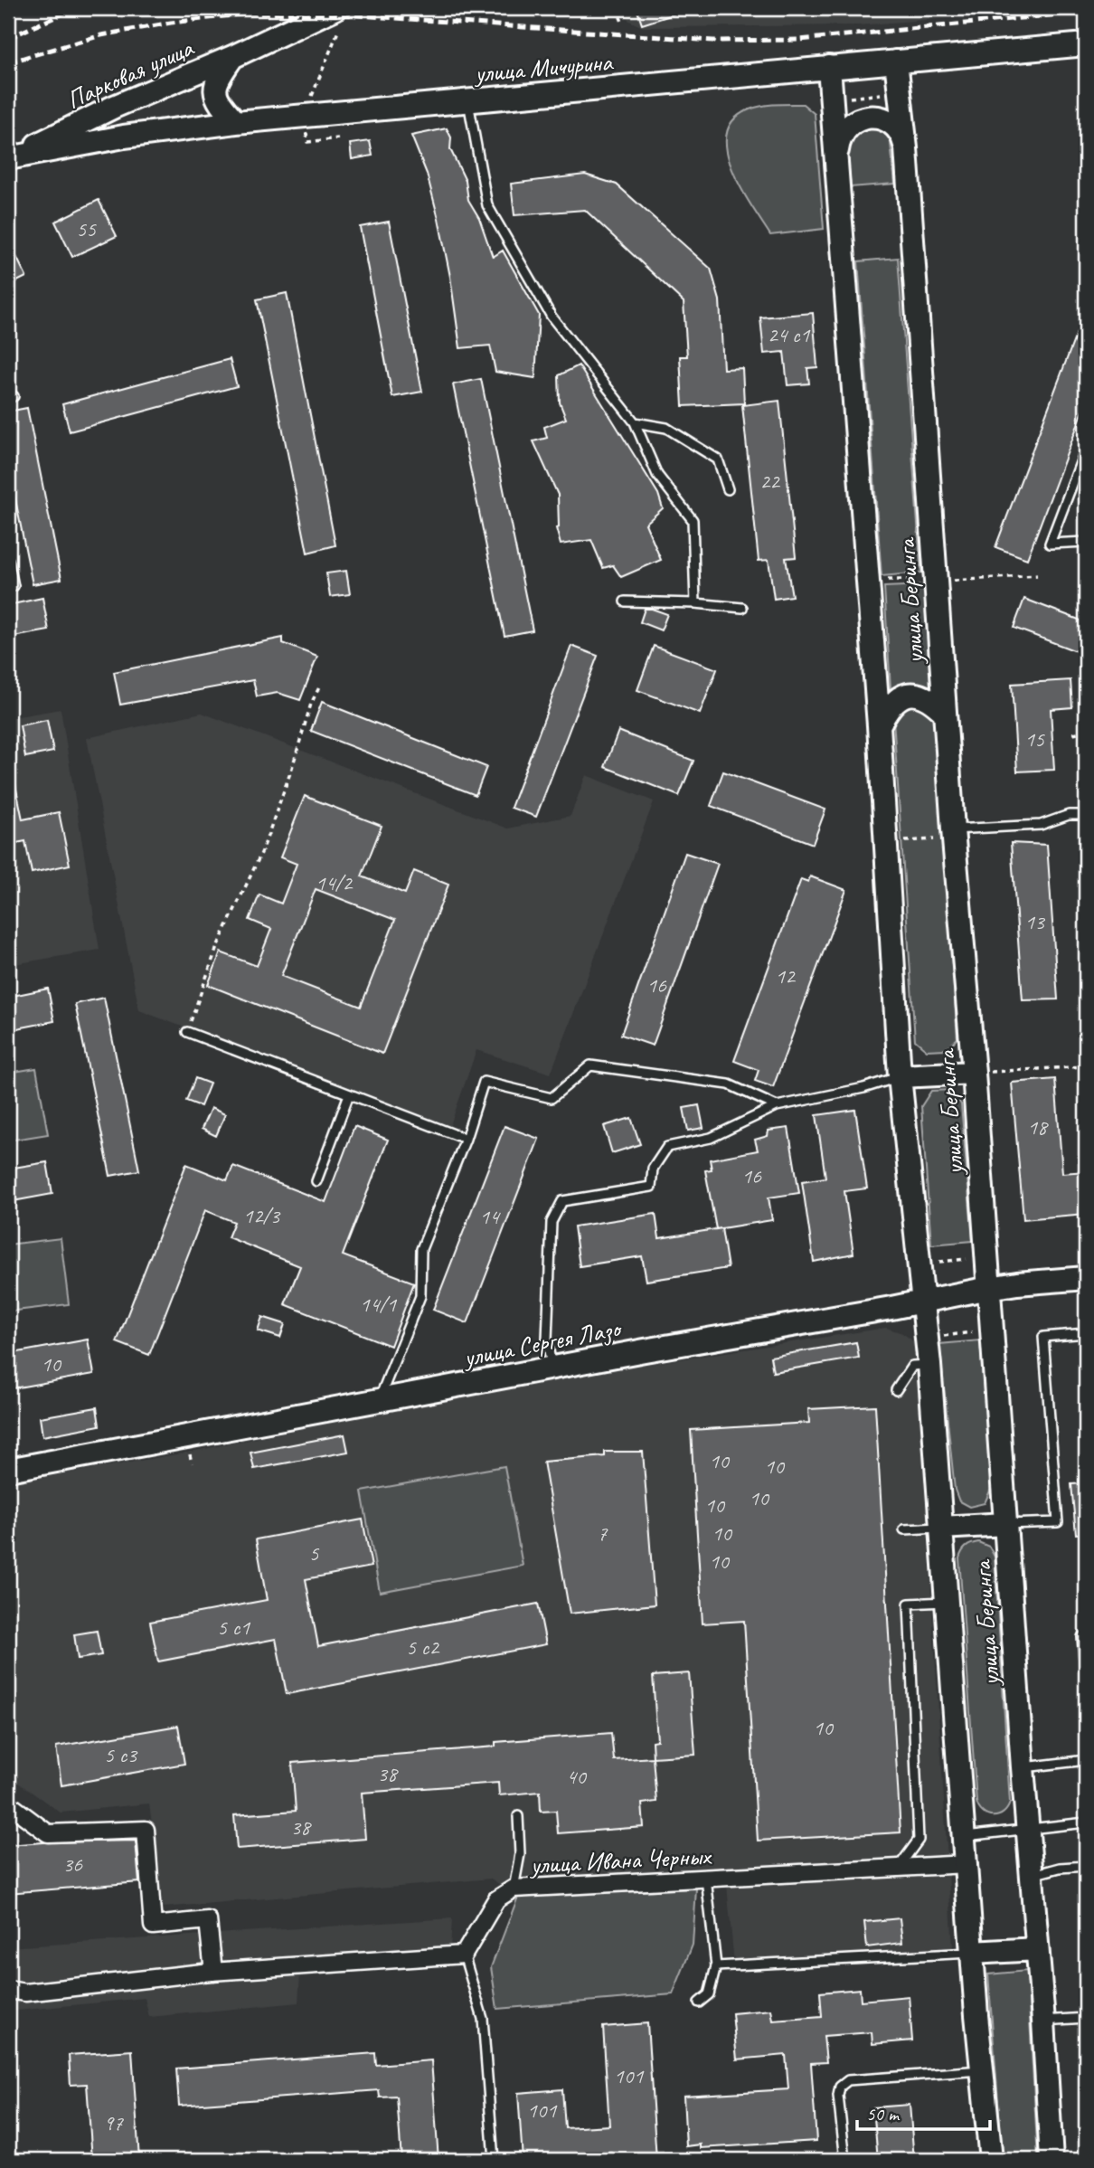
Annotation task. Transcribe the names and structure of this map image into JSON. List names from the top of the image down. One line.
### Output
{"streets":{"street":["улица Мичурина","Парковая улица","улица Беринга","улица Сергея Лазо","улица Ивана Черных"]},"crossings":[["улица Мичурина","Парковая улица"],["улица Мичурина","улица Беринга"],["улица Беринга","улица Сергея Лазо"],["улица Беринга","улица Ивана Черных"]],"house_numbers":["55","24 с1","22","15","14/2","13","12","16","18","16","12/3","14","14/1","10","10","10","10","10","7","10","5","10","5 с1","5 с2","10","5 с3","38","40","38","36","101","101","97"],"scale_bar":"50 m"}
